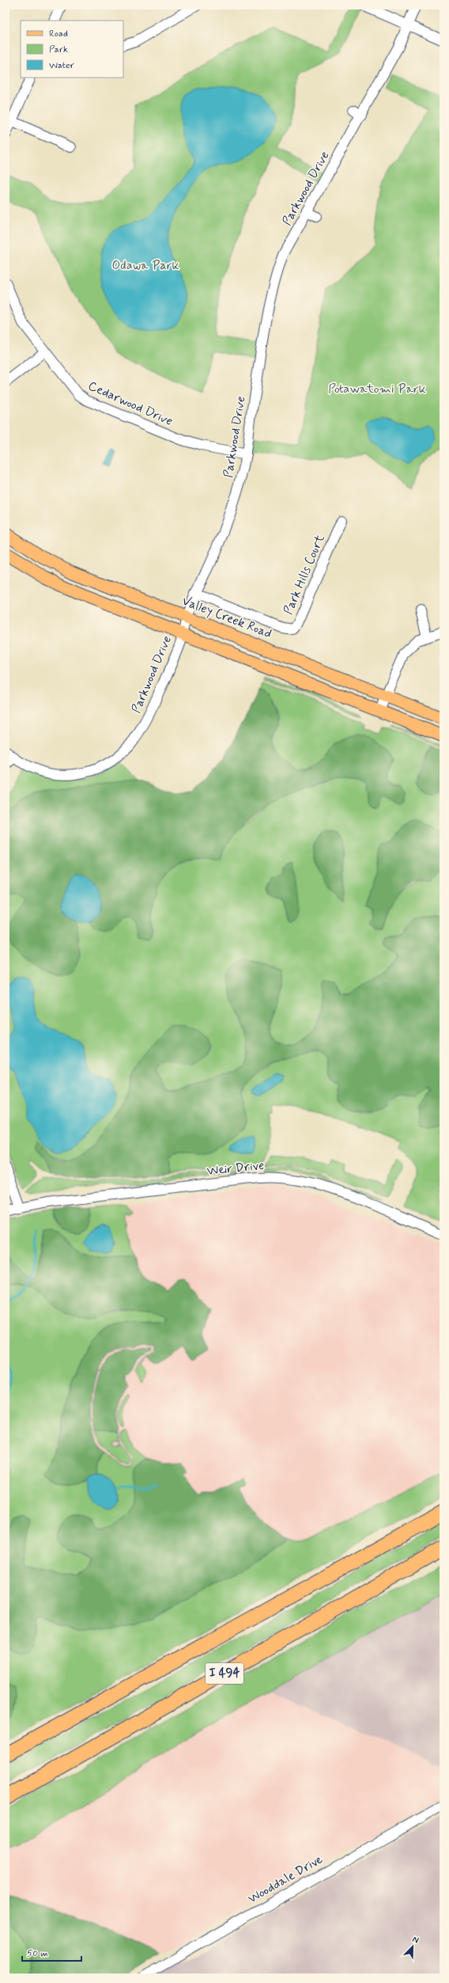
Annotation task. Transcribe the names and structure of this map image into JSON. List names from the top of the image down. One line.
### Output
{"streets":{"highway":["I 494"],"main road":["Valley Creek Road"],"street":["Parkwood Drive","Cedarwood Drive","Park Hills Court","Weir Drive","Wooddale Drive"]},"crossings":[["Parkwood Drive","Cedarwood Drive"],["Parkwood Drive","Park Hills Court"],["Parkwood Drive","Valley Creek Road"]],"parks":["Odawa Park","Potawatomi Park"],"legend":["Road","Park","Water"],"scale_bar":"50 m","north":"top right"}
